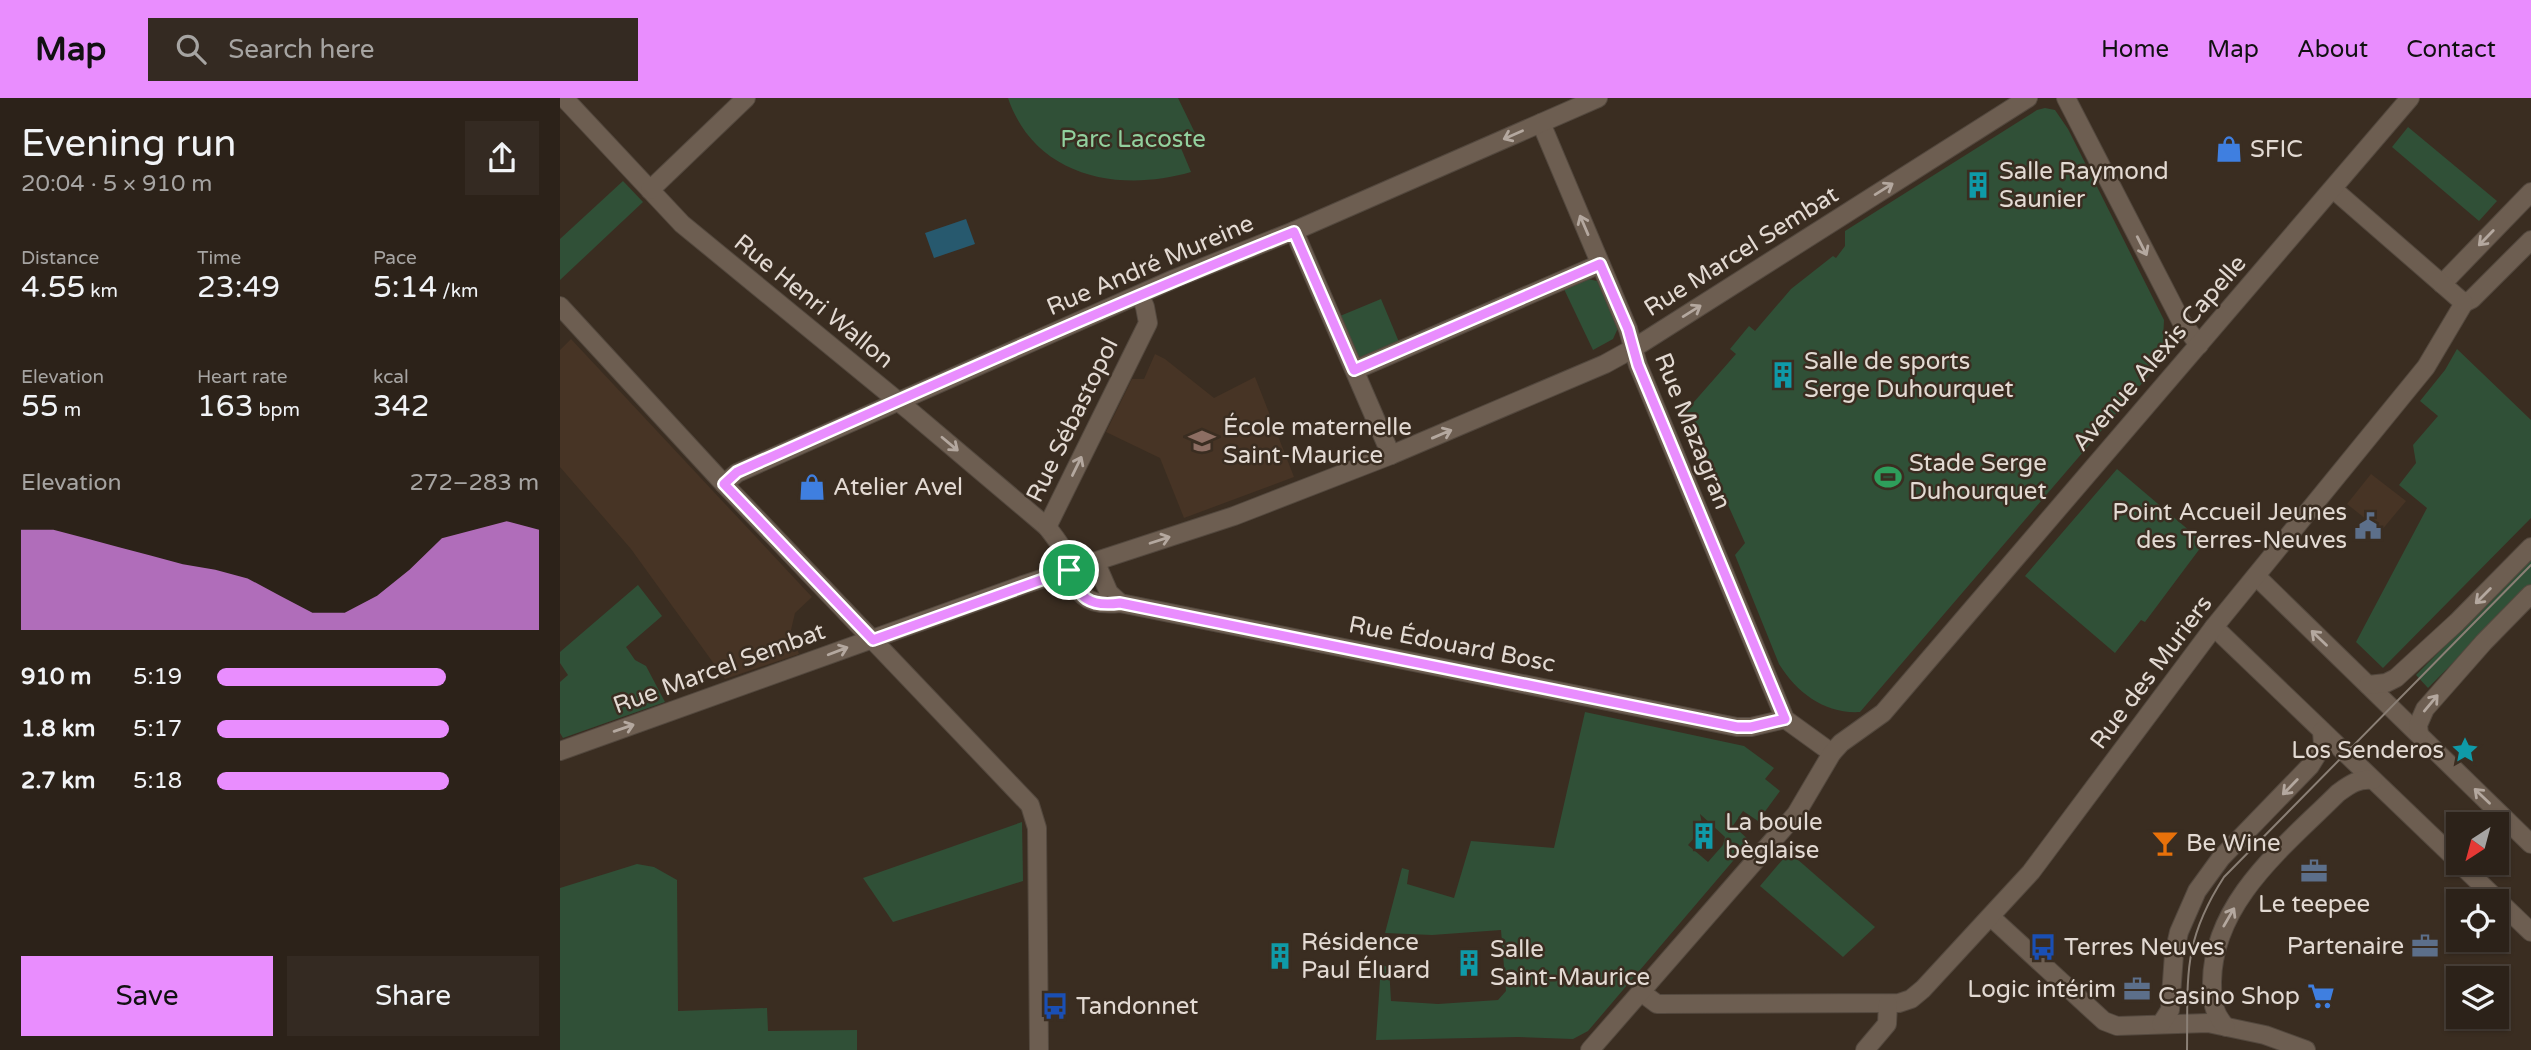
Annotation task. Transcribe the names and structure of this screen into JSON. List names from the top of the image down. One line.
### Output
{"streets":{"street":["Rue Marcel Sembat","Rue André Mureine","Rue Henri Wallon","Avenue Alexis Capelle","Rue Sébastopol","Rue Mazagran","Rue Édouard Bosc","Rue des Muriers"]},"crossings":[["Rue Marcel Sembat","Rue Henri Wallon"],["Rue Marcel Sembat","Rue Mazagran"],["Rue Marcel Sembat","Rue Édouard Bosc"],["Rue André Mureine","Rue Henri Wallon"],["Rue André Mureine","Rue Sébastopol"],["Rue André Mureine","Rue Mazagran"],["Rue Henri Wallon","Rue Sébastopol"],["Rue Henri Wallon","Rue Édouard Bosc"],["Rue Mazagran","Rue Édouard Bosc"]],"one_way":["Rue Marcel Sembat","Rue Sébastopol"],"parks":["Parc Lacoste"],"places":{"shop":["SFIC","Atelier Avel"],"building":["Salle Raymond Saunier","Salle de sports Serge Duhourquet","La boule bèglaise","Résidence Paul Éluard","Salle Saint-Maurice"],"school or university":["École maternelle Saint-Maurice"],"sports":["Stade Serge Duhourquet"],"public building":["Point Accueil Jeunes des Terres-Neuves"],"place":["Los Senderos"],"bar":["Be Wine"],"office":["Le teepee","Partenaire","Logic intérim"],"bus stop":["Terres Neuves","Tandonnet"],"supermarket":["Casino Shop"]},"north":"bottom left","page":{"header":"Map","search":"Search here","nav":["Home","Map","About","Contact"],"heading":["Evening run","20:04 · 5 × 910 m"],"stats":[["Distance","4.55 km"],["Time","23:49"],["Pace","5:14 /km"],["Elevation","55 m"],["Heart rate","163 bpm"],["kcal","342"]],"chart":["Elevation","272–283 m"],"list":[{"name":"910 m","note":"5:19"},{"name":"1.8 km","note":"5:17"},{"name":"2.7 km","note":"5:18"}],"buttons":["Save","Share"]}}
